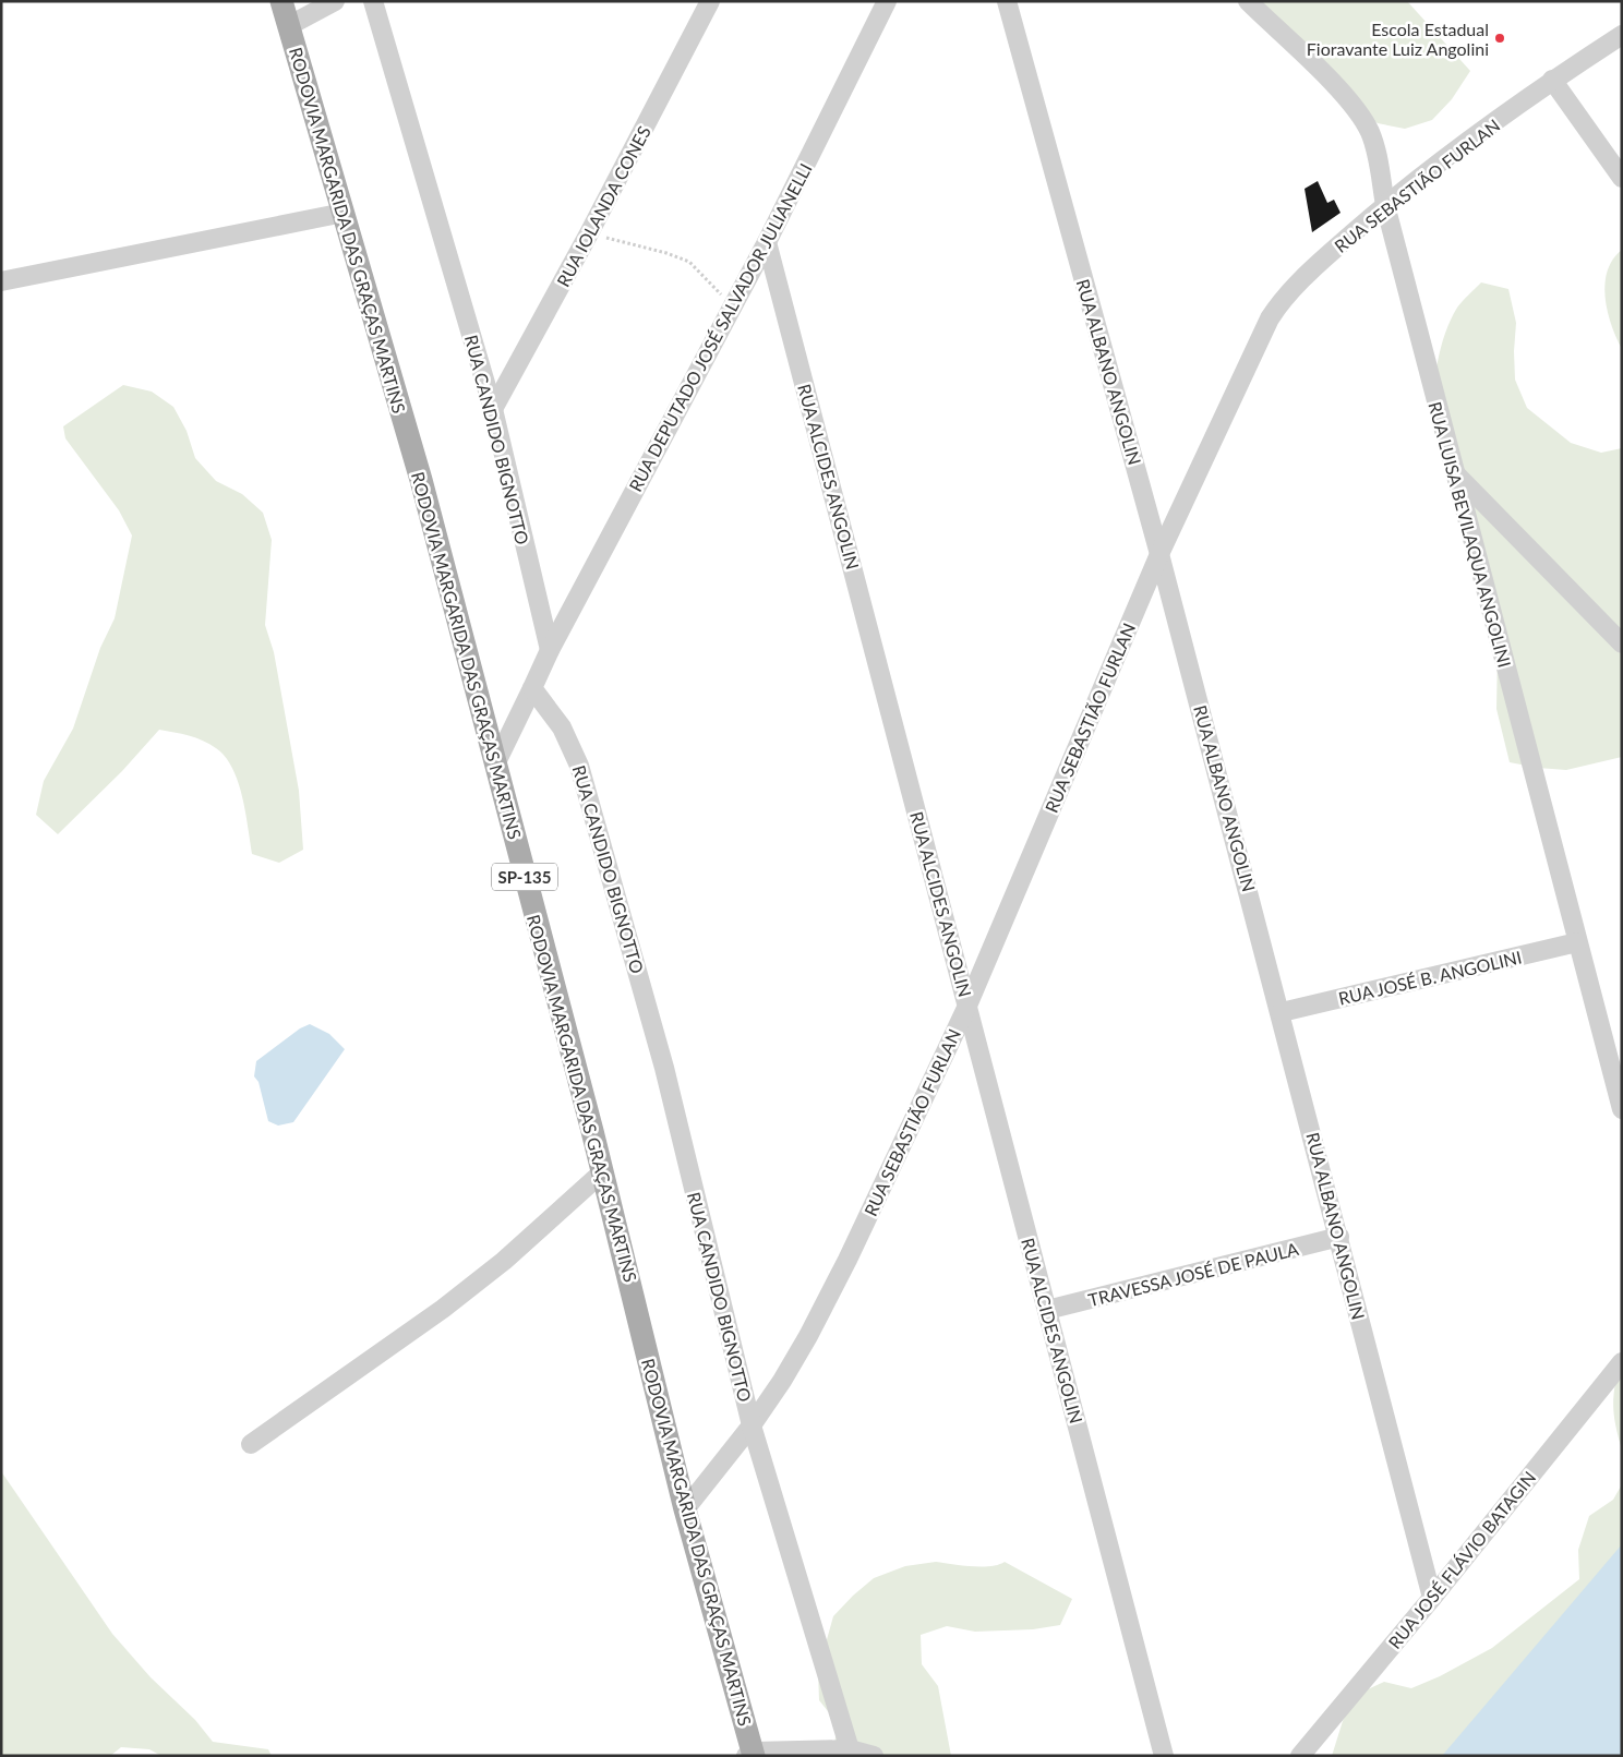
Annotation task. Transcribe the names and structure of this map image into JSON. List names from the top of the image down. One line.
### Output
{"streets":{"main road":["RODOVIA MARGARIDA DAS GRAÇAS MARTINS","SP-135"],"street":["RUA SEBASTIÃO FURLAN","RUA IOLANDA CONES","RUA DEPUTADO JOSÉ SALVADOR JULIANELLI","RUA ALBANO ANGOLIN","RUA CANDIDO BIGNOTTO","RUA ALCIDES ANGOLIN","RUA LUISA BEVILAQUA ANGOLINI","RUA JOSÉ B. ANGOLINI","TRAVESSA JOSÉ DE PAULA","RUA JOSÉ FLÁVIO BATAGIN"]},"crossings":[["RUA SEBASTIÃO FURLAN","RODOVIA MARGARIDA DAS GRAÇAS MARTINS"],["RUA SEBASTIÃO FURLAN","RUA ALBANO ANGOLIN"],["RUA SEBASTIÃO FURLAN","RUA CANDIDO BIGNOTTO"],["RUA SEBASTIÃO FURLAN","RUA ALCIDES ANGOLIN"],["RUA SEBASTIÃO FURLAN","RUA LUISA BEVILAQUA ANGOLINI"],["RUA IOLANDA CONES","RUA CANDIDO BIGNOTTO"],["RUA DEPUTADO JOSÉ SALVADOR JULIANELLI","RUA CANDIDO BIGNOTTO"],["RUA DEPUTADO JOSÉ SALVADOR JULIANELLI","RUA ALCIDES ANGOLIN"],["RUA ALBANO ANGOLIN","RUA JOSÉ B. ANGOLINI"],["RUA ALBANO ANGOLIN","TRAVESSA JOSÉ DE PAULA"],["RUA ALBANO ANGOLIN","RUA JOSÉ FLÁVIO BATAGIN"],["RUA ALCIDES ANGOLIN","TRAVESSA JOSÉ DE PAULA"],["RUA LUISA BEVILAQUA ANGOLINI","RUA JOSÉ B. ANGOLINI"]],"places":["Escola Estadual Fioravante Luiz Angolini"]}
